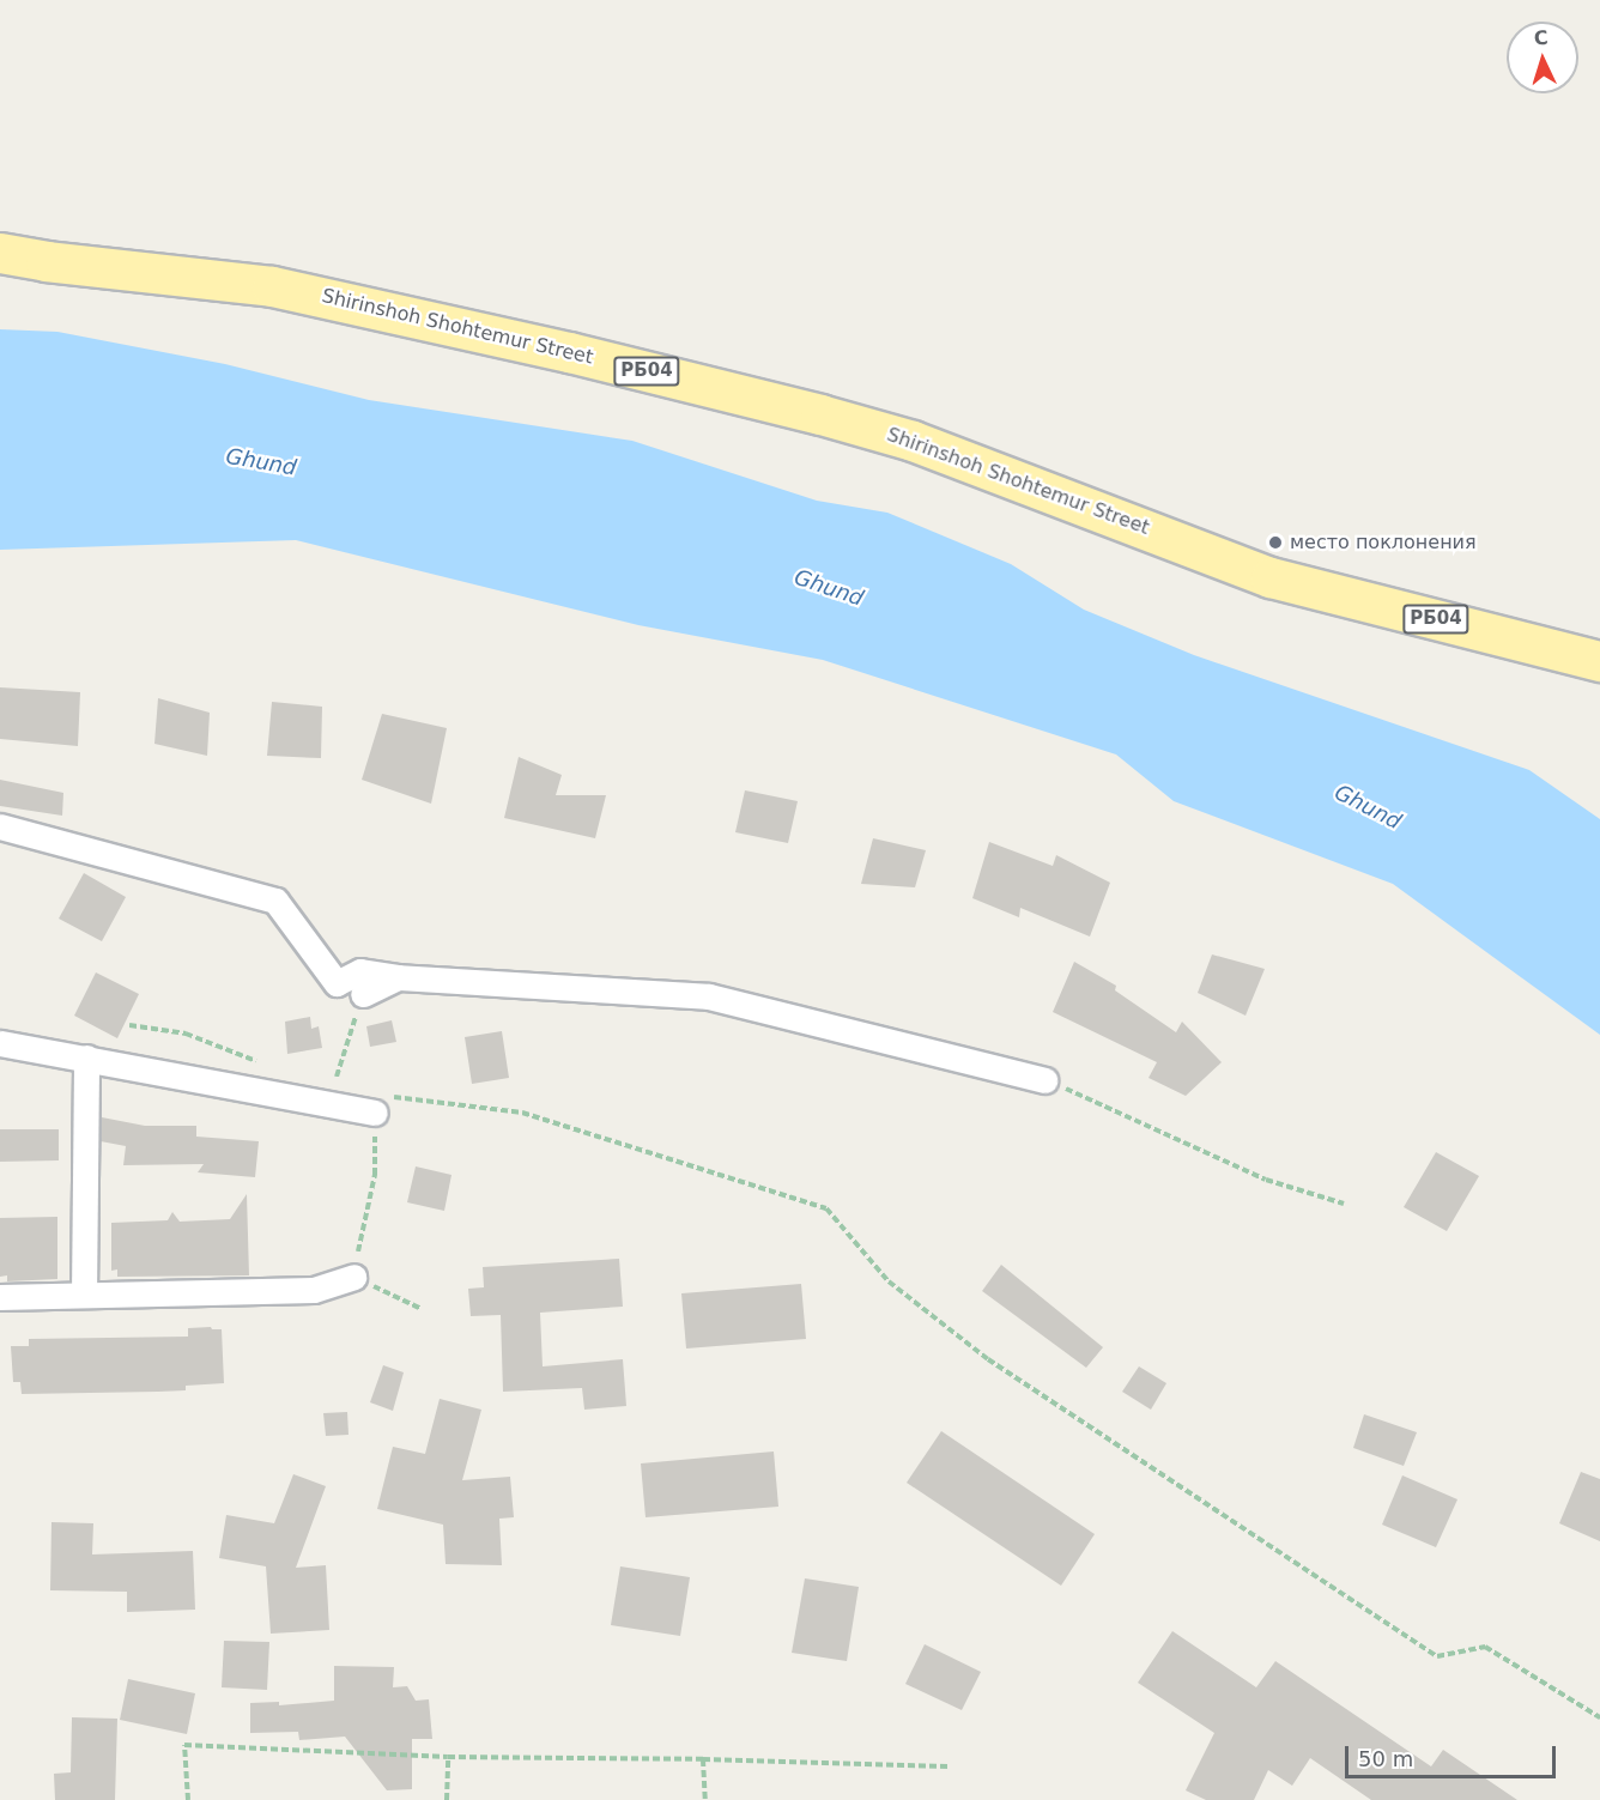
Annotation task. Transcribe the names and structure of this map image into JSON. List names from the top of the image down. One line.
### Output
{"streets":{"main road":["Shirinshoh Shohtemur Street","РБ04"]},"water":["Ghund"],"places":["место поклонения"],"scale_bar":"50 m","north":"top"}
